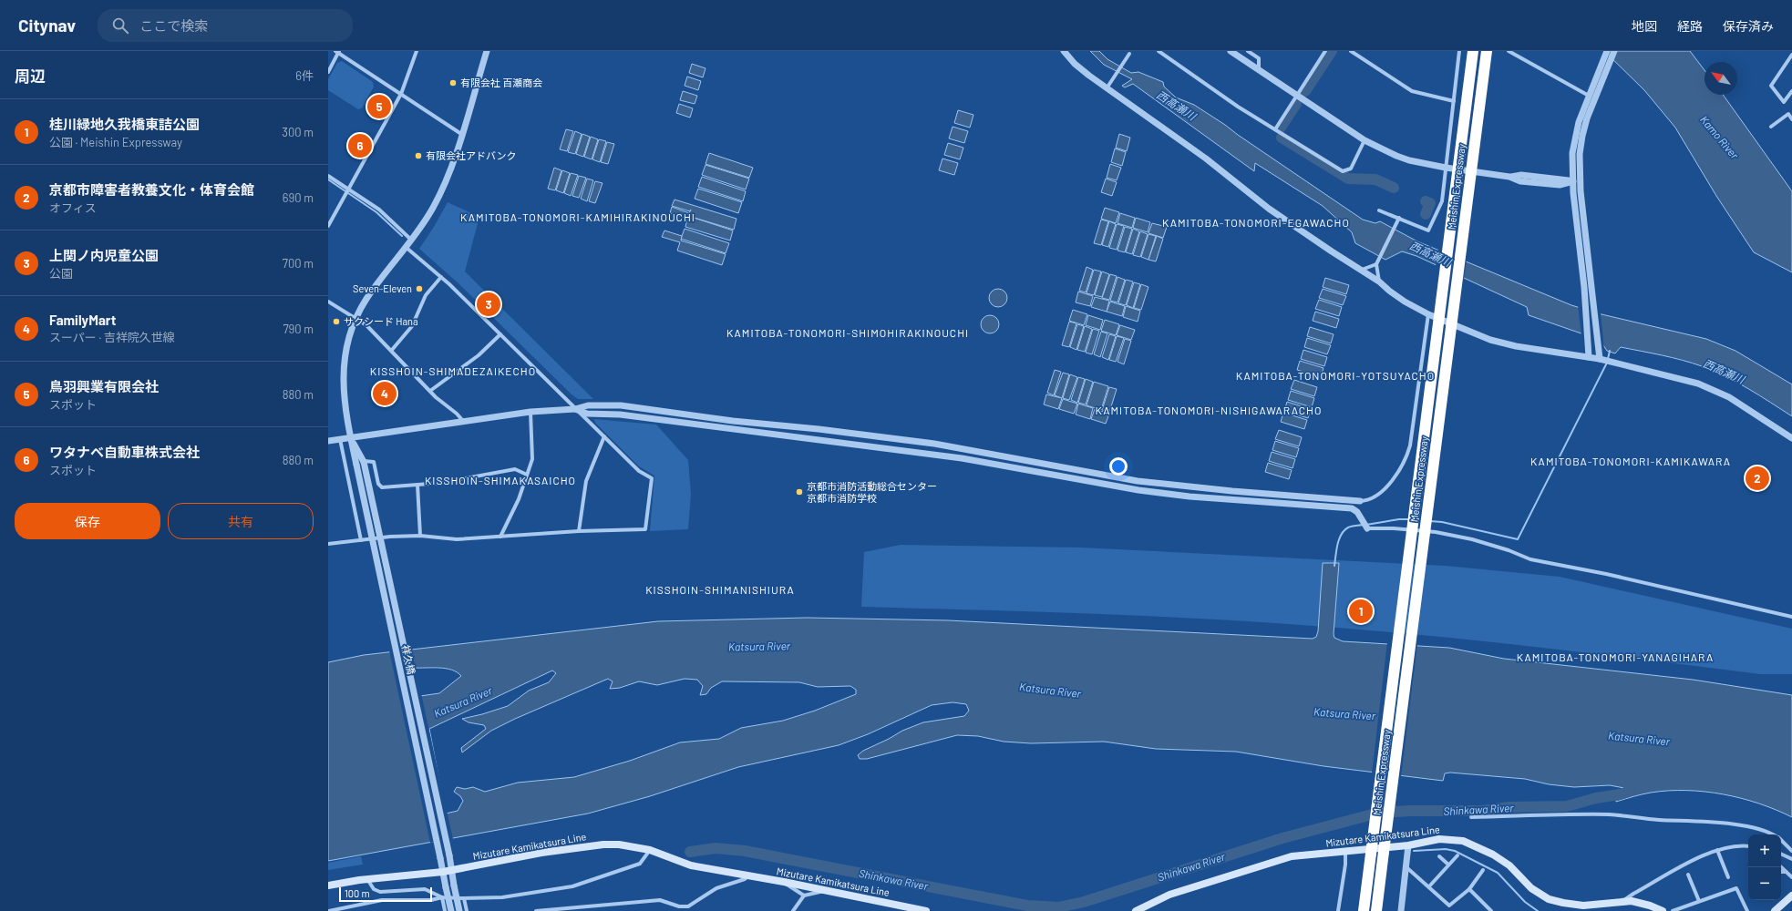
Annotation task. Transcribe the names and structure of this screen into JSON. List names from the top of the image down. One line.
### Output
{"streets":{"highway":["Meishin Expressway"],"main road":["Mizutare Kamikatsura Line"],"street":["祥久橋"]},"crossings":[["祥久橋","Mizutare Kamikatsura Line"]],"districts":["KAMITOBA-TONOMORI-KAMIHIRAKINOUCHI","KAMITOBA-TONOMORI-EGAWACHO","KAMITOBA-TONOMORI-SHIMOHIRAKINOUCHI","KISSHOIN-SHIMADEZAIKECHO","KAMITOBA-TONOMORI-YOTSUYACHO","KAMITOBA-TONOMORI-NISHIGAWARACHO","KAMITOBA-TONOMORI-KAMIKAWARA","KISSHOIN-SHIMAKASAICHO","KISSHOIN-SHIMANISHIURA","KAMITOBA-TONOMORI-YANAGIHARA"],"water":["西高瀬川","Kamo River","Katsura River","Shinkawa River"],"places":["有限会社 百瀬商会","有限会社アドバンク","Seven-Eleven","サクシード Hana","京都市消防活動総合センター 京都市消防学校"],"scale_bar":"100 m","north":"top left","page":{"header":"Citynav","search":"ここで検索","nav":["地図","経路","保存済み"],"heading":["周辺","6件"],"pins":["5","6","3","4","2","1"],"list":[{"mark":"1","name":"桂川緑地久我橋東詰公園","note":"公園 · Meishin Expressway","value":"300 m"},{"mark":"2","name":"京都市障害者教養文化・体育会館","note":"オフィス","value":"690 m"},{"mark":"3","name":"上関ノ内児童公園","note":"公園","value":"700 m"},{"mark":"4","name":"FamilyMart","note":"スーパー · 吉祥院久世線","value":"790 m"},{"mark":"5","name":"鳥羽興業有限会社","note":"スポット","value":"880 m"},{"mark":"6","name":"ワタナベ自動車株式会社","note":"スポット","value":"880 m"}],"buttons":["保存","共有"],"map_buttons":["+","−"],"scale":"100 m"}}
